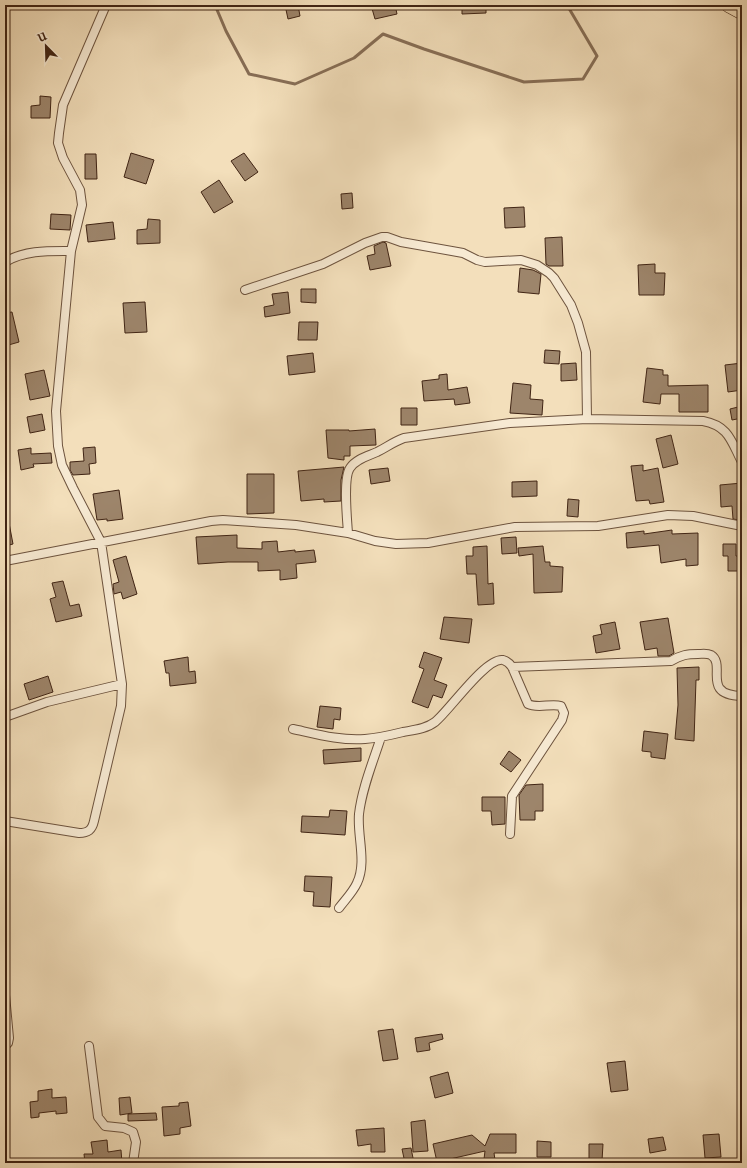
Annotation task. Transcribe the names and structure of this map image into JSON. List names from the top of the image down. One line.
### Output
{"north":"top left"}
